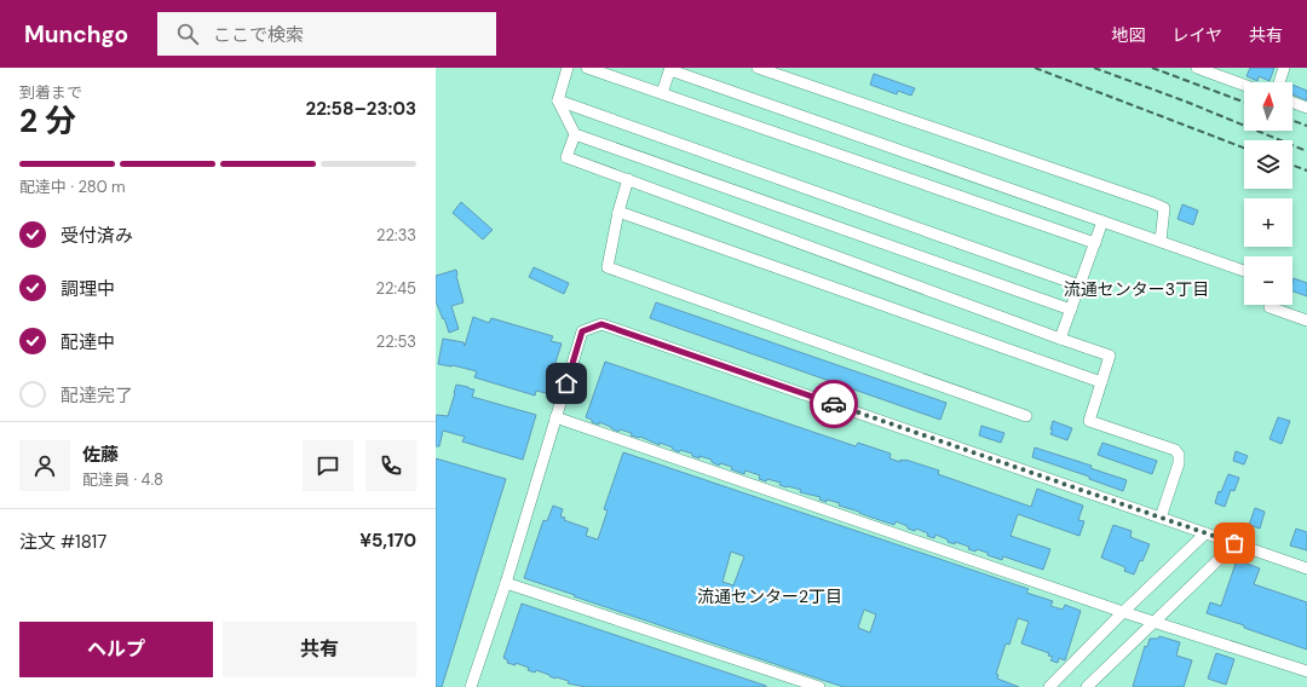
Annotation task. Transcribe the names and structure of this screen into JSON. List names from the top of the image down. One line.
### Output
{"districts":["流通センター3丁目","流通センター2丁目"],"north":"top","page":{"header":"Munchgo","search":"ここで検索","nav":["地図","レイヤ","共有"],"heading":["2 分","到着まで","22:58–23:03"],"panel":["佐藤","配達員 · 4.8","注文 #1817","¥5,170"],"map_buttons":["+","−"],"bar":"配達中 · 280 m","list":[["受付済み","22:33"],["調理中","22:45"],["配達中","22:53"],"配達完了"],"buttons":["ヘルプ","共有"]}}
